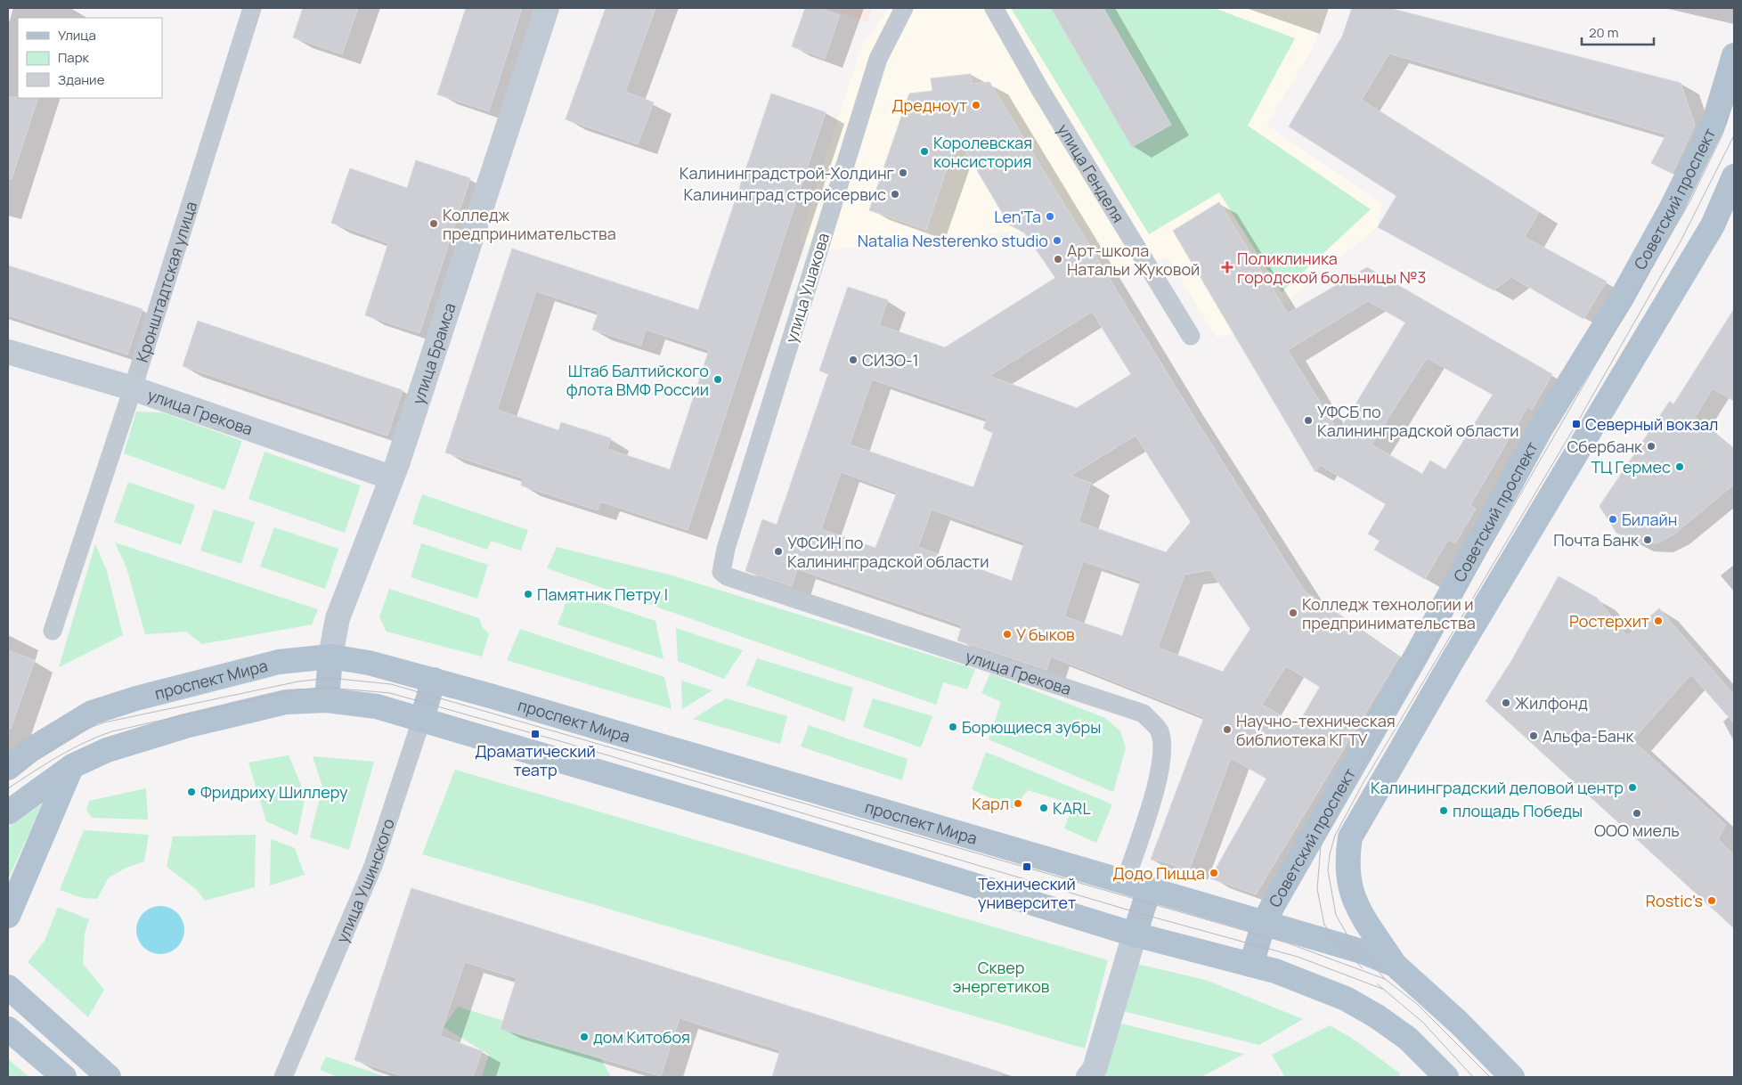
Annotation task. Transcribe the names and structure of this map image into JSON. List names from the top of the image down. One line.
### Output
{"streets":{"main road":["Советский проспект","улица Брамса","проспект Мира","улица Ушинского"],"street":["улица Генделя","Кронштадтская улица","улица Ушакова","улица Грекова"]},"crossings":[["Советский проспект","проспект Мира"],["Кронштадтская улица","улица Грекова"],["улица Ушакова","улица Грекова"],["улица Брамса","улица Грекова"],["улица Брамса","проспект Мира"],["улица Грекова","проспект Мира"],["проспект Мира","улица Ушинского"]],"parks":["Сквер энергетиков"],"places":{"other":["Дредноут","Королевская консистория","Калининградстрой-Холдинг","Калининград стройсервис","Len'Ta","Колледж предпринимательства","Natalia Nesterenko studio","Арт-школа Натальи Жуковой","СИЗО-1","Штаб Балтийского флота ВМФ России","УФСБ по Калининградской области","Сбербанк","ТЦ Гермес","Билайн","Почта Банк","УФСИН по Калининградской области","Памятник Петру I","Колледж технологии и предпринимательства","Ростерхит","У быков","Жилфонд","Борющиеся зубры","Научно-техническая библиотека КГТУ","Альфа-Банк","Калининградский деловой центр","Фридриху Шиллеру","Карл","KARL","площадь Победы","ООО миель","Додо Пицца","Rostic's","дом Китобоя"],"health":["Поликлиника городской больницы №3"],"transit":["Северный вокзал","Драматический театр","Технический университет"]},"legend":["Улица","Парк","Здание"],"scale_bar":"20 m"}
